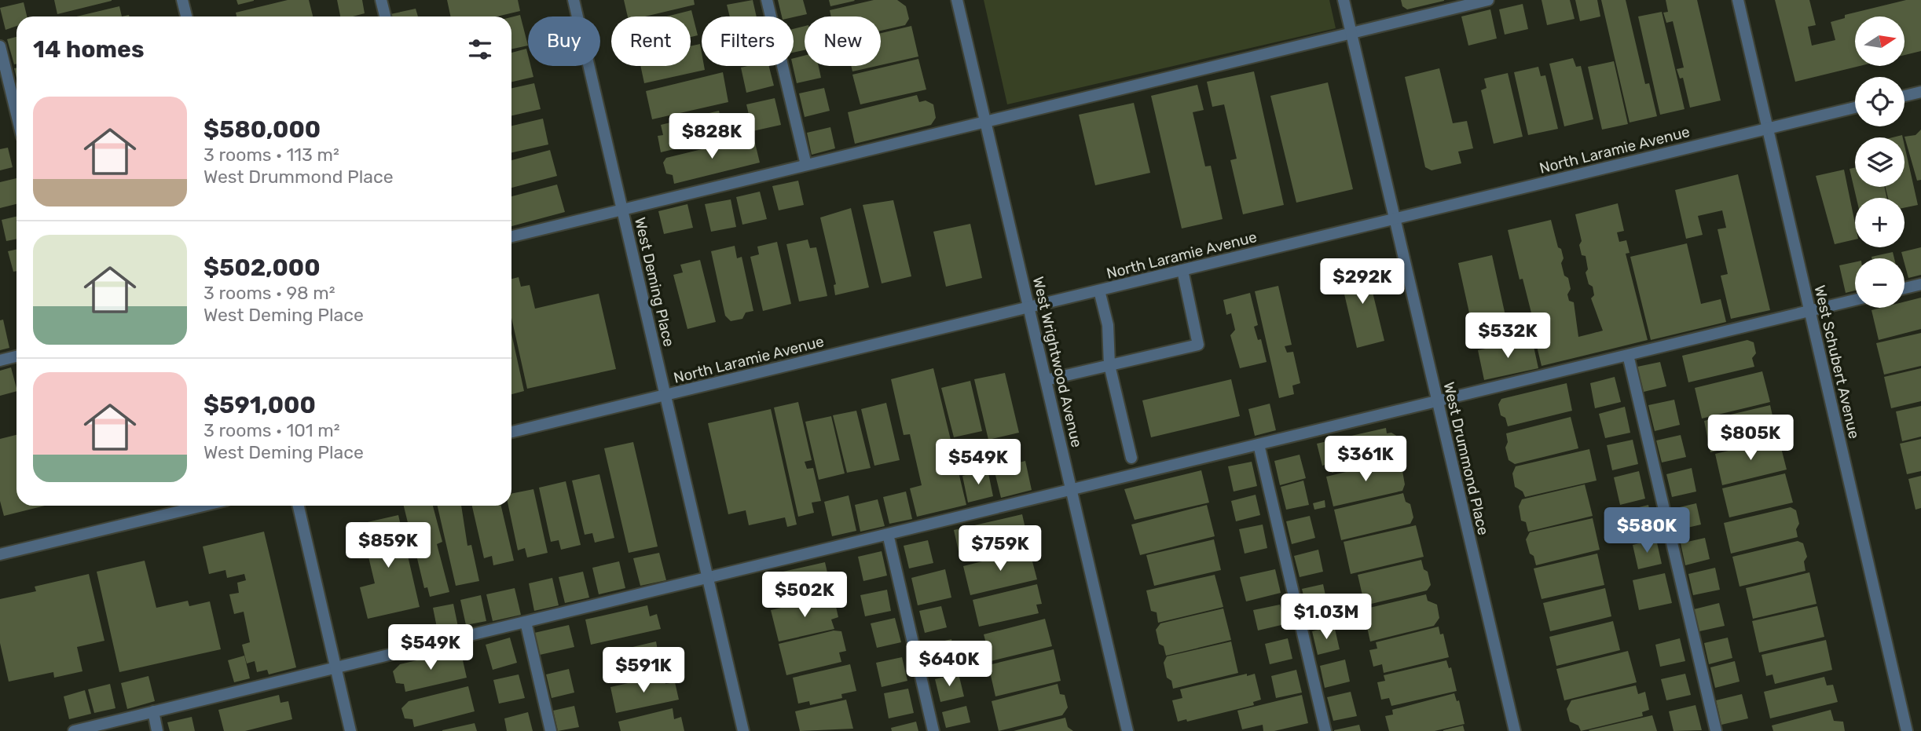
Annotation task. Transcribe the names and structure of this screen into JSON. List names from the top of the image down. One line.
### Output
{"streets":{"street":["North Laramie Avenue","West Deming Place","West Wrightwood Avenue","West Schubert Avenue","West Drummond Place"]},"crossings":[["North Laramie Avenue","West Deming Place"],["North Laramie Avenue","West Wrightwood Avenue"],["North Laramie Avenue","West Schubert Avenue"],["North Laramie Avenue","West Drummond Place"]],"north":"right","page":{"map_buttons":["+","−"],"chip":["Buy","Rent","Filters","New"],"heading":"14 homes","list":[{"name":"$580,000","note":"3 rooms · 113 m² · West Drummond Place"},{"name":"$502,000","note":"3 rooms · 98 m² · West Deming Place"},{"name":"$591,000","note":"3 rooms · 101 m² · West Deming Place"}],"price":["$828K","$292K","$532K","$805K","$361K","$549K","$580K","$859K","$759K","$502K","$1.03M","$549K","$640K","$591K"]}}
